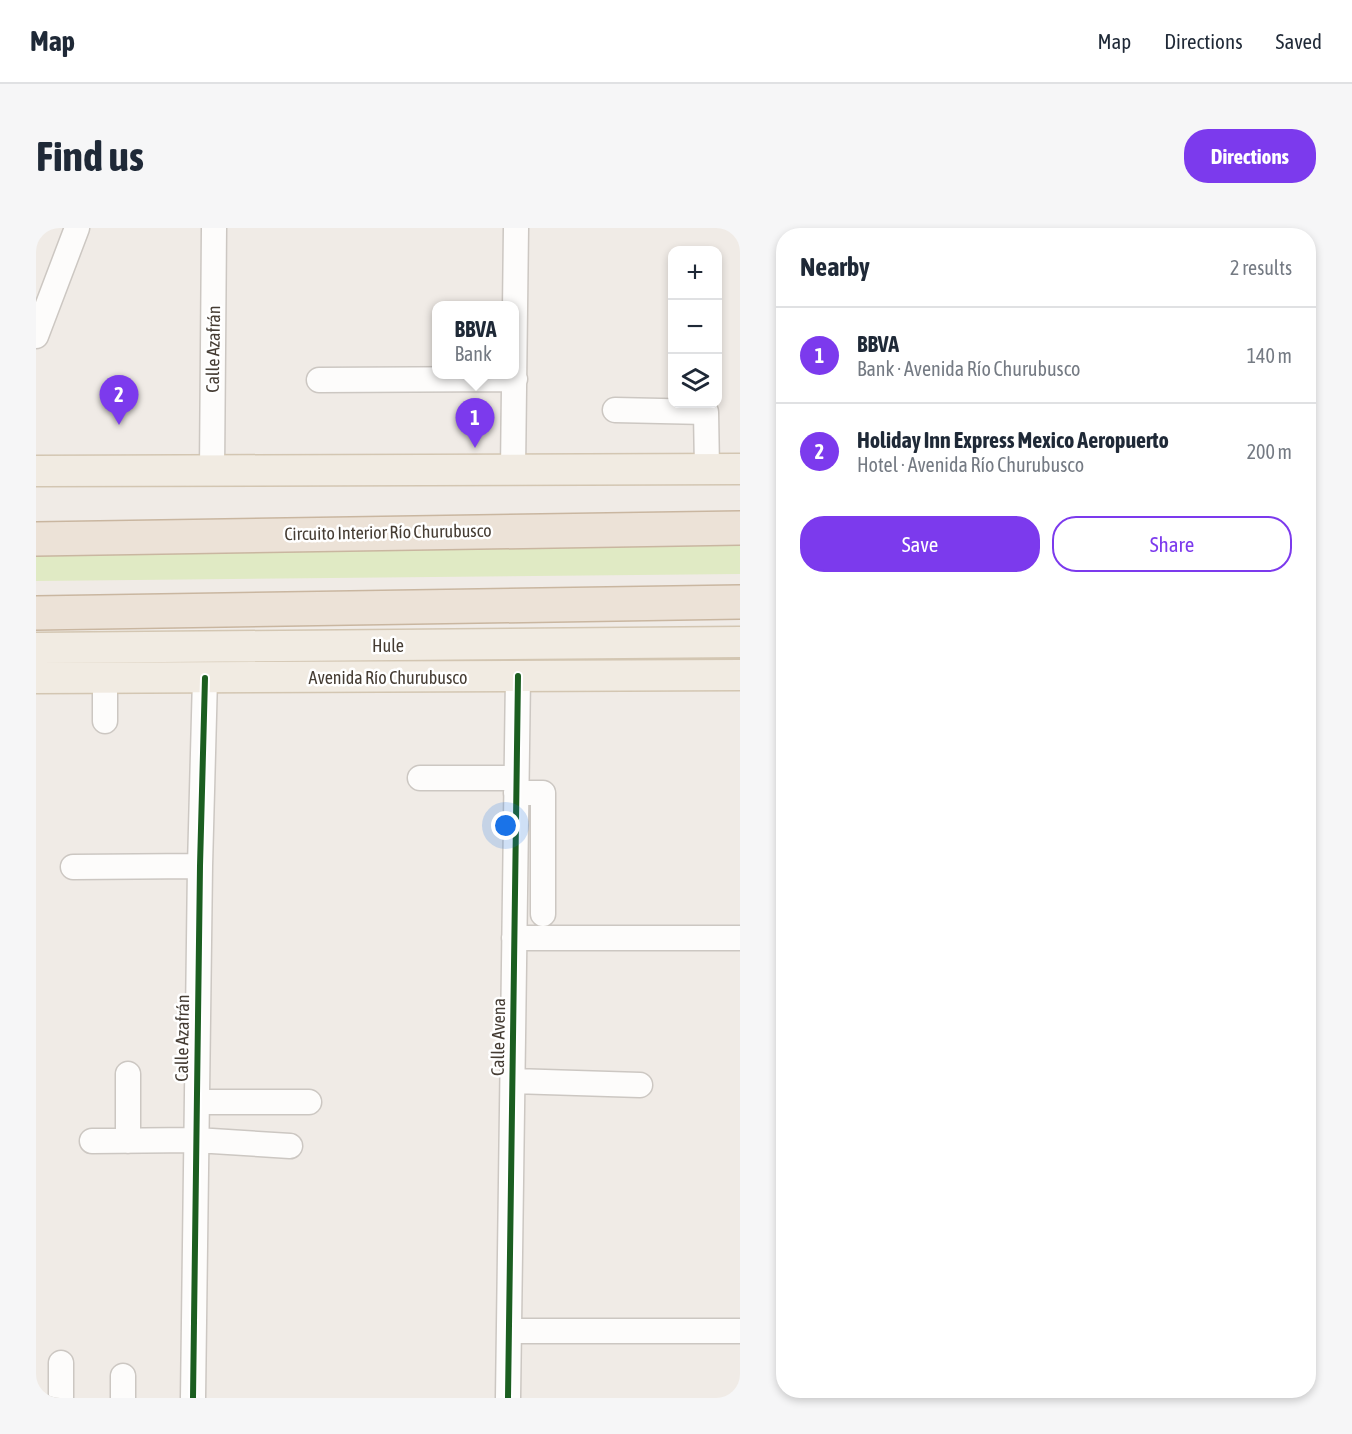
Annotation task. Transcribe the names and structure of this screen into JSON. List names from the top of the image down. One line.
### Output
{"streets":{"highway":["Circuito Interior Río Churubusco"],"main road":["Hule","Avenida Río Churubusco"],"street":["Calle Azafrán","Calle Avena"]},"crossings":[["Calle Azafrán","Avenida Río Churubusco"],["Avenida Río Churubusco","Calle Avena"]],"page":{"header":"Map","nav":["Map","Directions","Saved"],"buttons":["Directions",["Save","Share"]],"title":"Find us","heading":["Nearby","2 results"],"map_buttons":["+","−"],"popup":["BBVA","Bank"],"list":[{"mark":"1","name":"BBVA","note":"Bank · Avenida Río Churubusco","value":"140 m"},{"mark":"2","name":"Holiday Inn Express Mexico Aeropuerto","note":"Hotel · Avenida Río Churubusco","value":"200 m"}],"pins":["2","1"]}}
